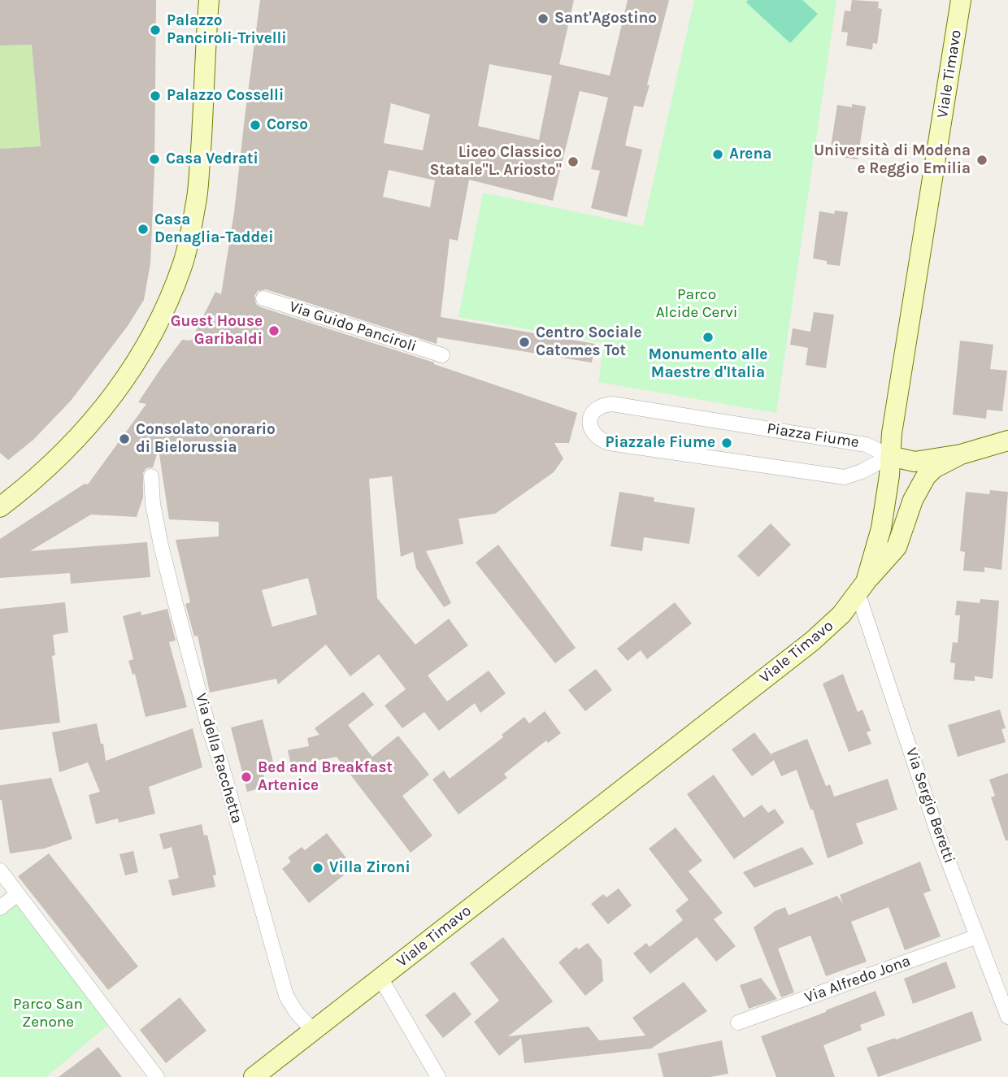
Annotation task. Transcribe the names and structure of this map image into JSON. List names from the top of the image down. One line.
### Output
{"streets":{"main road":["Viale Timavo"],"street":["Via Guido Panciroli","Piazza Fiume","Via della Racchetta","Via Sergio Beretti","Via Alfredo Jona"]},"crossings":[["Viale Timavo","Piazza Fiume"],["Viale Timavo","Via della Racchetta"],["Viale Timavo","Via Sergio Beretti"],["Via Sergio Beretti","Via Alfredo Jona"]],"parks":["Parco Alcide Cervi","Parco San Zenone"],"places":["Sant'Agostino","Palazzo Panciroli-Trivelli","Palazzo Cosselli","Corso","Arena","Casa Vedrati","Università di Modena e Reggio Emilia","Liceo Classico Statale\"L. Ariosto\"","Casa Denaglia-Taddei","Guest House Garibaldi","Monumento alle Maestre d'Italia","Centro Sociale Catomes Tot","Consolato onorario di Bielorussia","Piazzale Fiume","Bed and Breakfast Artenice","Villa Zironi"]}
